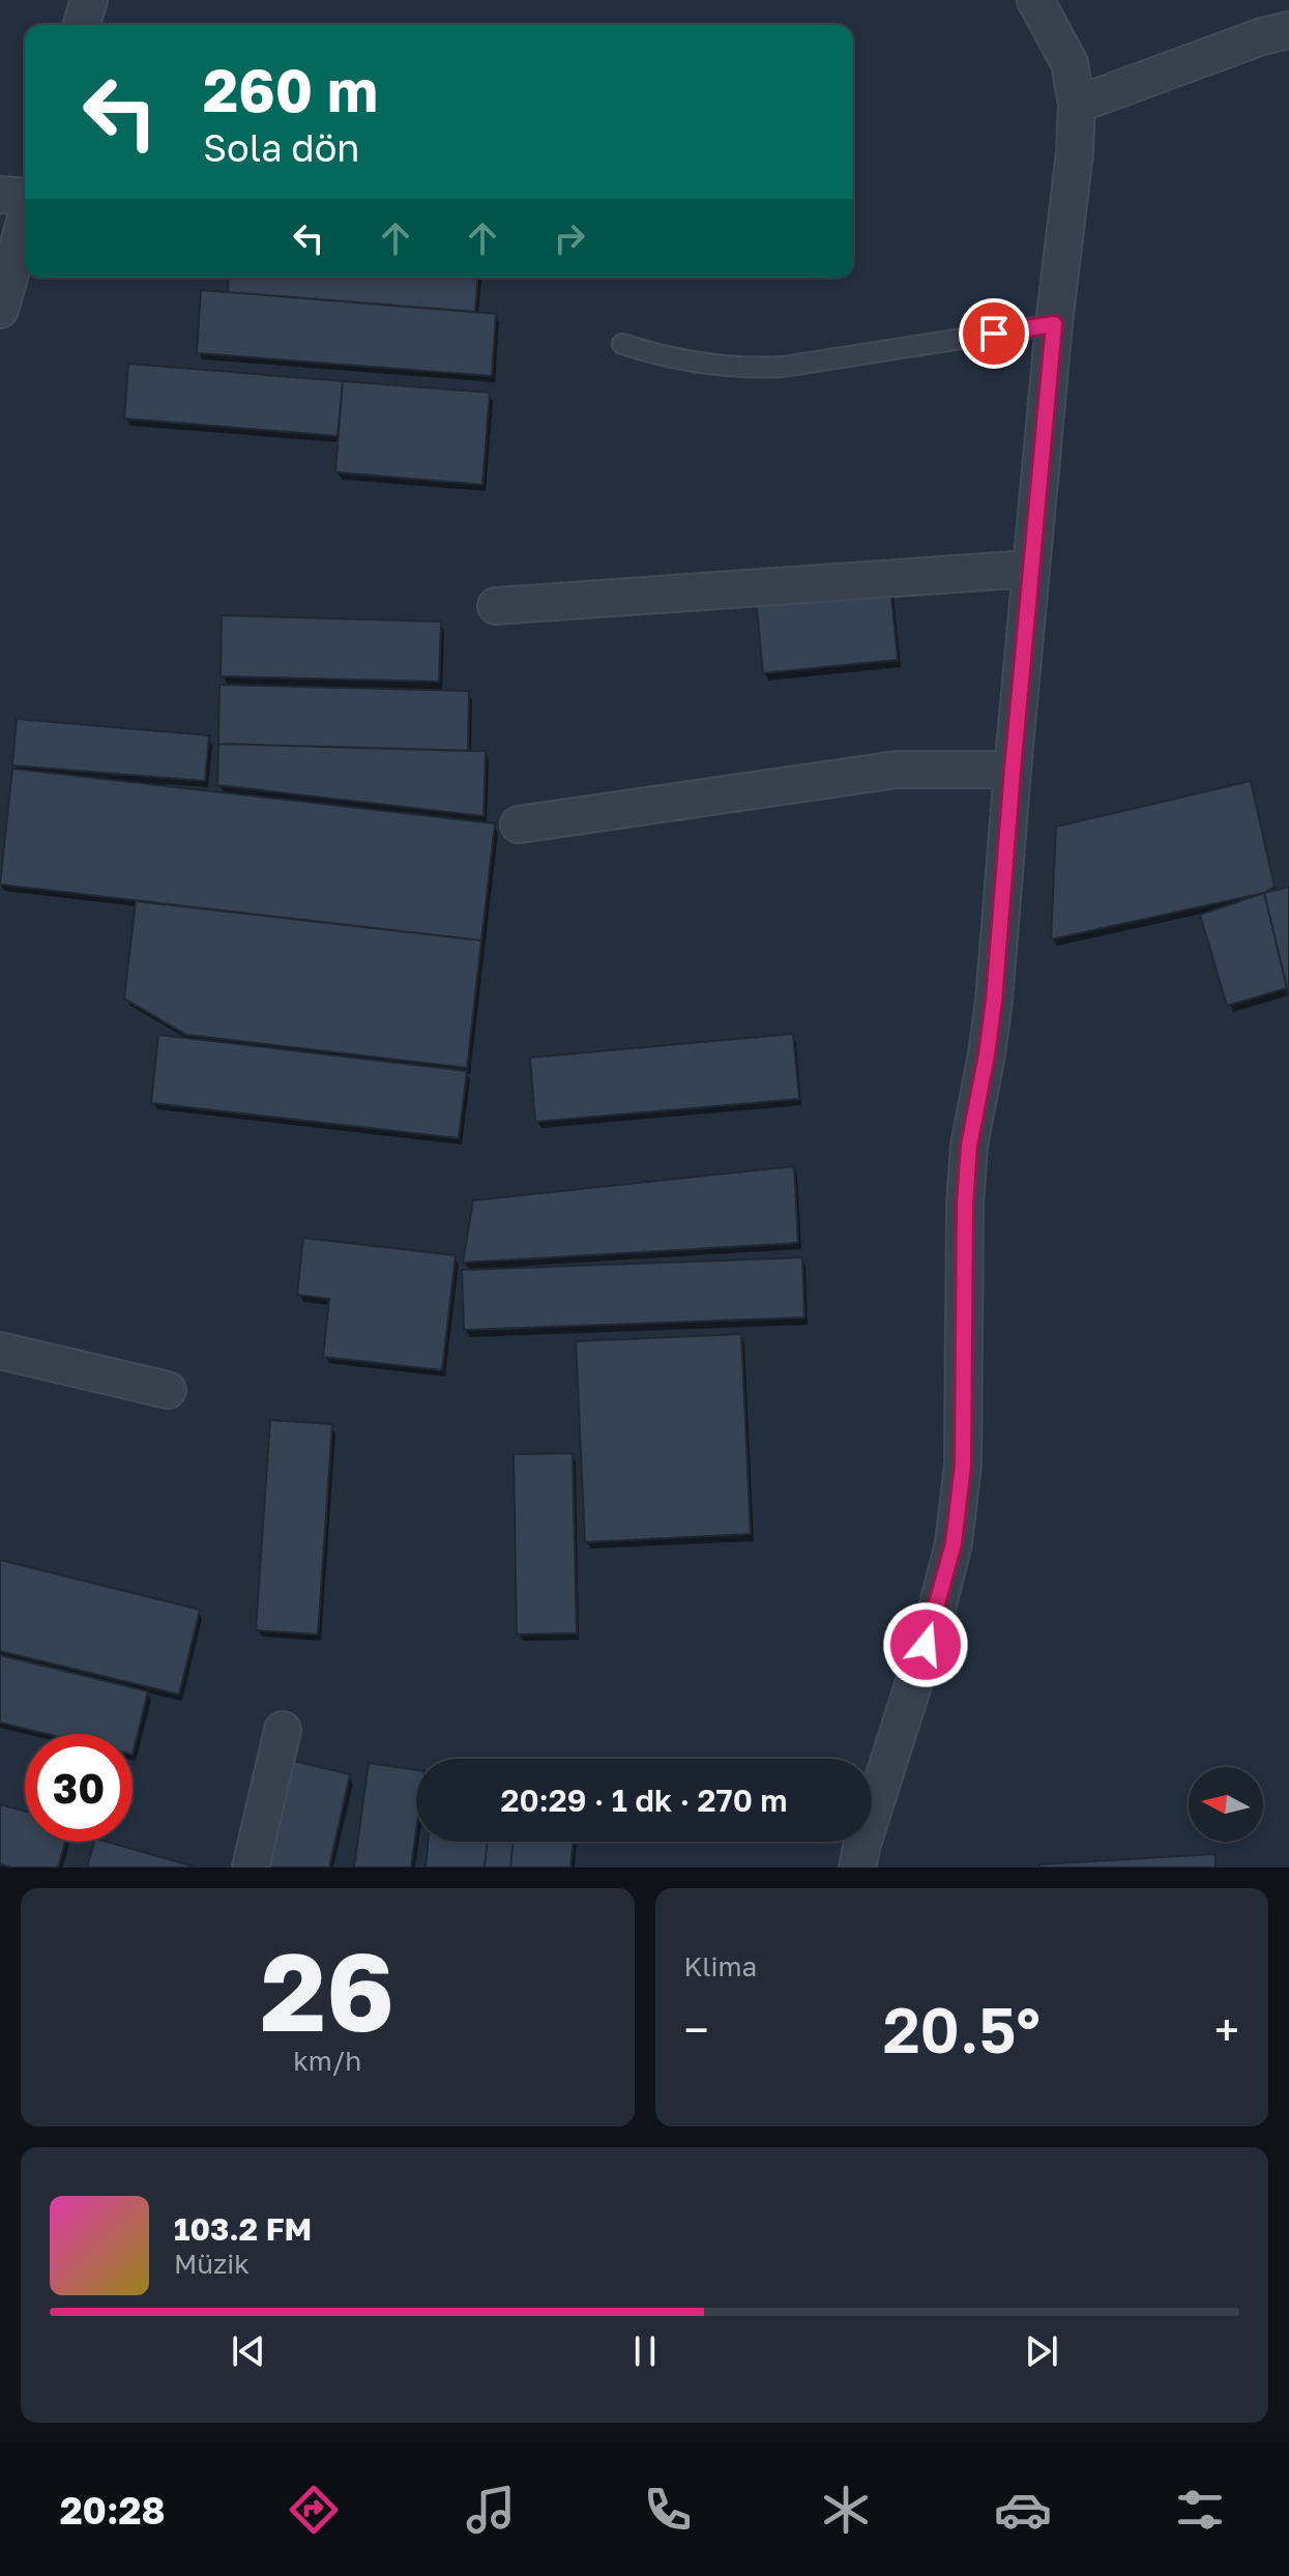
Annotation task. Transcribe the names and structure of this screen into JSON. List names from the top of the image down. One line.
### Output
{"north":"left","page":{"turn":["260 m","Sola dön"],"limit":"30","trip":"20:29 · 1 dk · 270 m","tile":[["26","km/h"],"Klima"],"heat":["−","20.5°","+"],"song":["103.2 FM","Müzik"],"tabs":"20:28"}}
